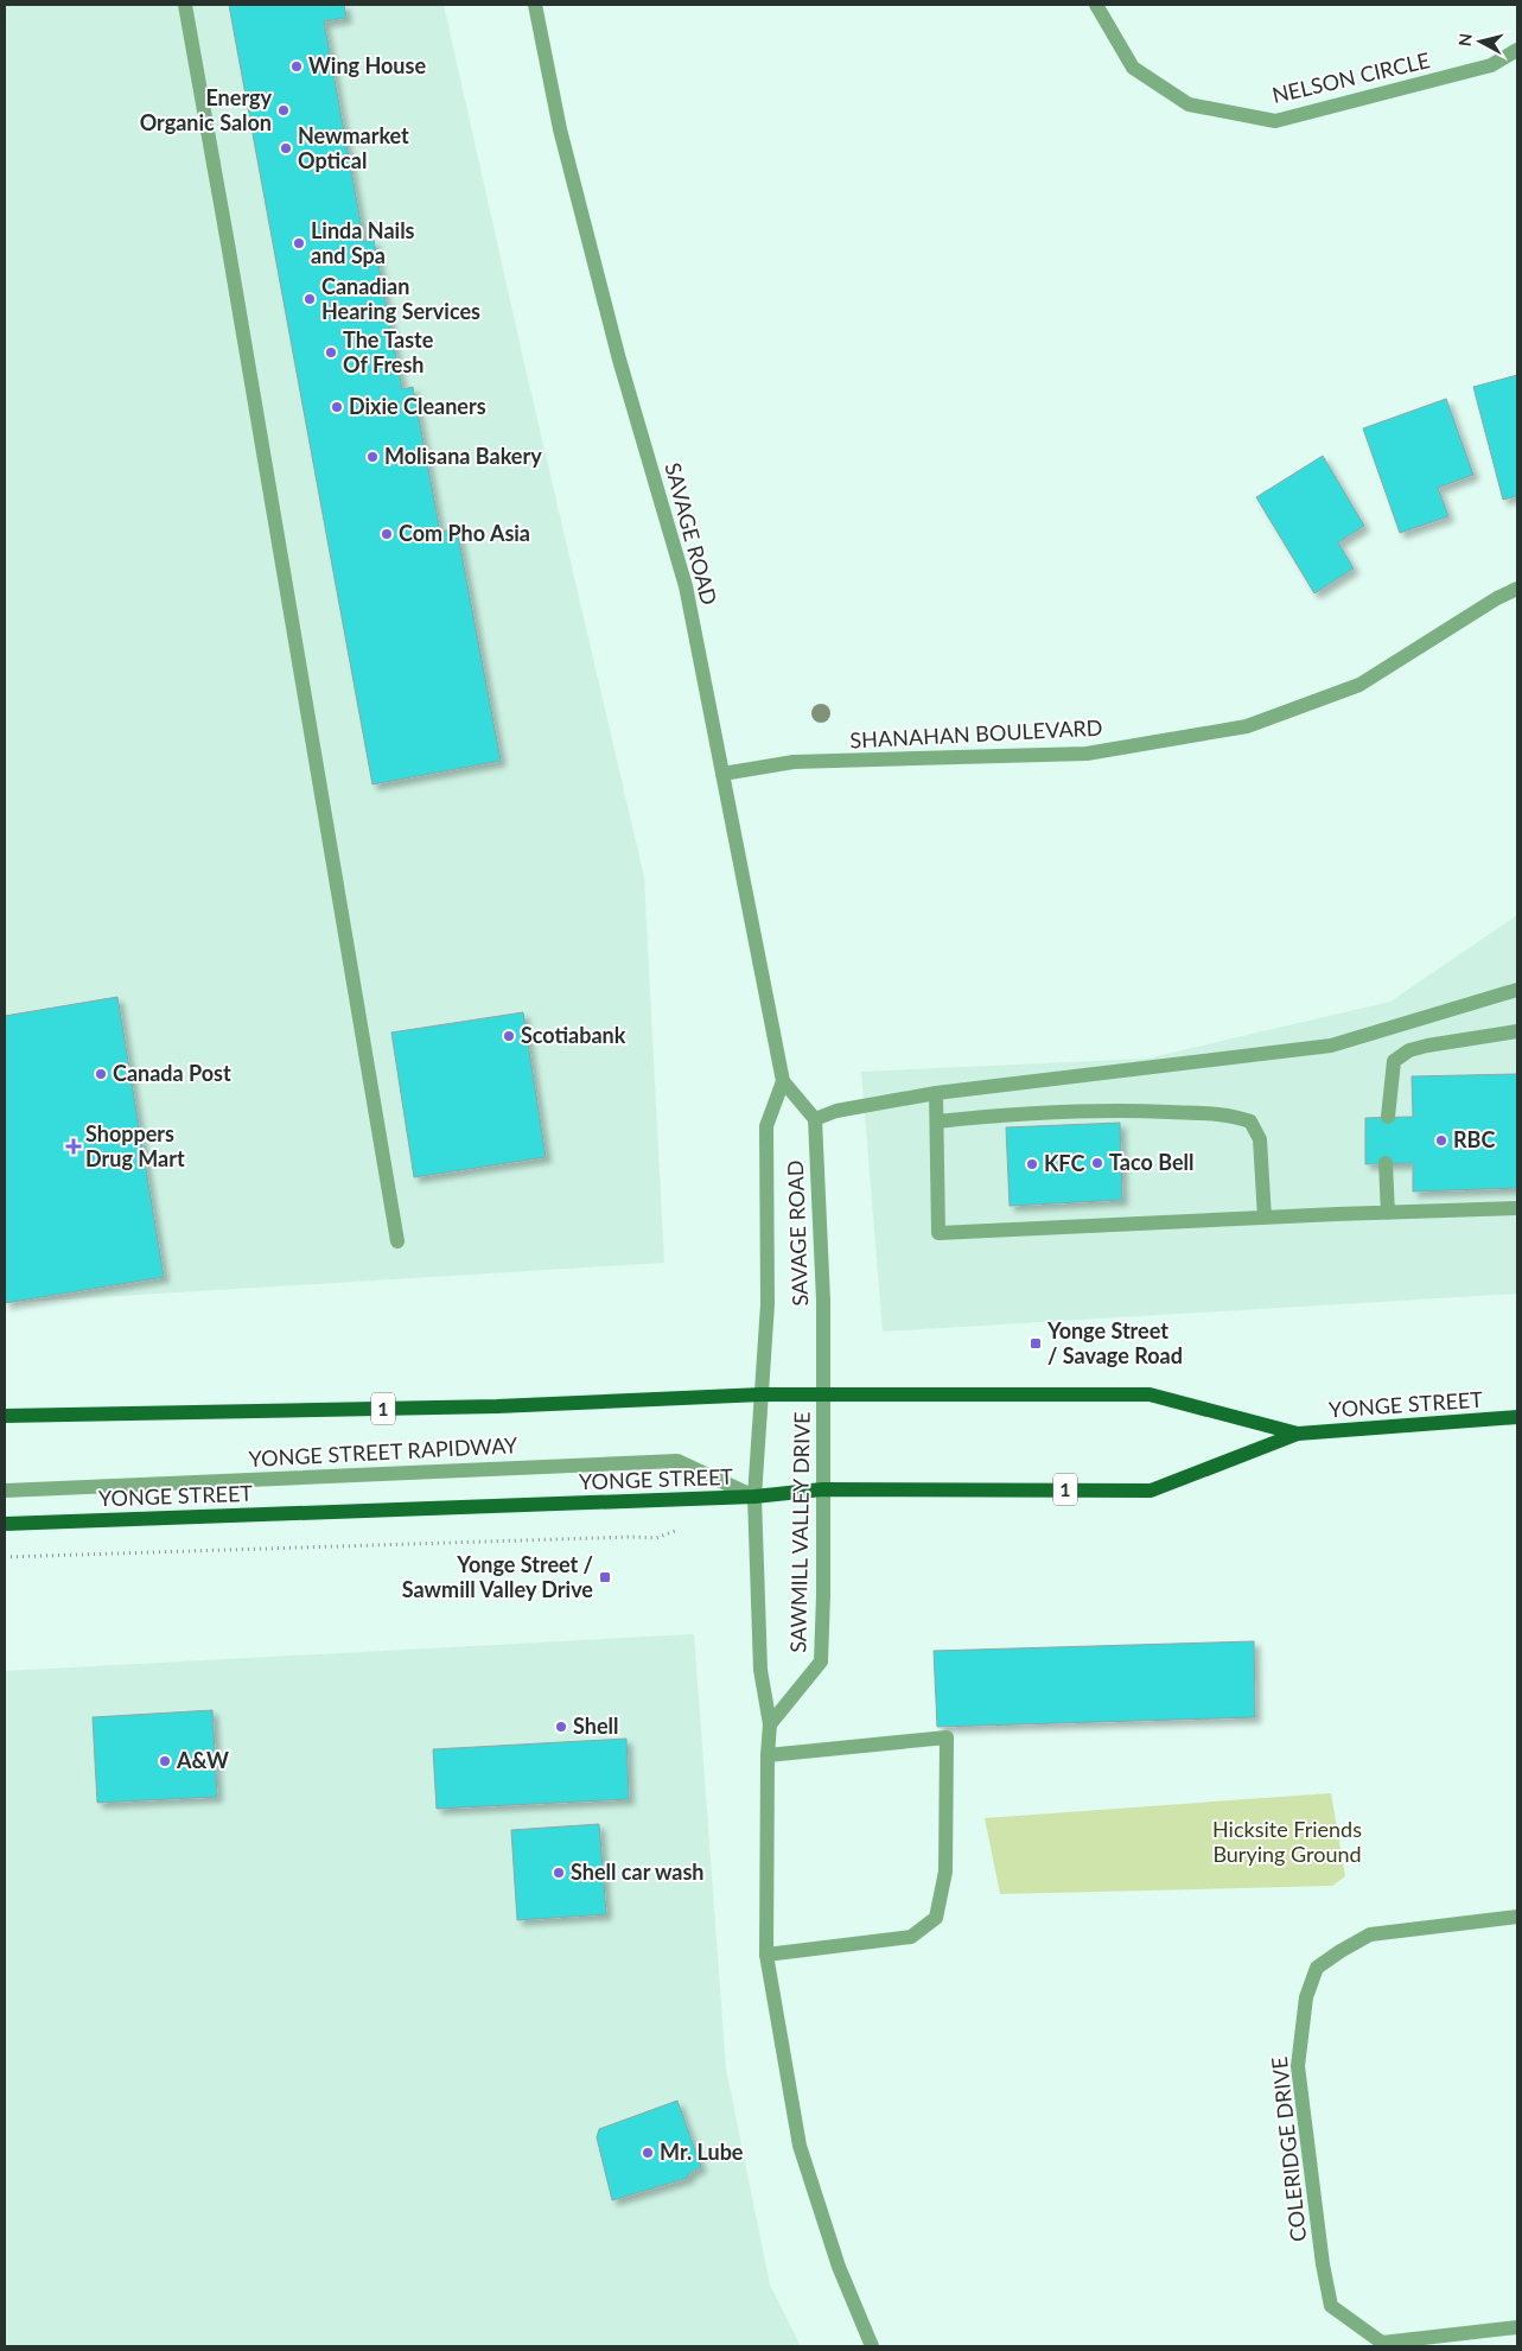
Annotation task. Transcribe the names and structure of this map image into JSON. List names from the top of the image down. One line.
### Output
{"streets":{"main road":["YONGE STREET","1"],"street":["NELSON CIRCLE","SAVAGE ROAD","SHANAHAN BOULEVARD","YONGE STREET RAPIDWAY","SAWMILL VALLEY DRIVE","COLERIDGE DRIVE"]},"crossings":[["SAVAGE ROAD","SHANAHAN BOULEVARD"],["SAVAGE ROAD","YONGE STREET"],["SAVAGE ROAD","SAWMILL VALLEY DRIVE"],["YONGE STREET","YONGE STREET RAPIDWAY"],["YONGE STREET","SAWMILL VALLEY DRIVE"],["YONGE STREET RAPIDWAY","SAWMILL VALLEY DRIVE"]],"parks":["Hicksite Friends Burying Ground"],"places":{"other":["Wing House","Energy Organic Salon","Newmarket Optical","Linda Nails and Spa","Canadian Hearing Services","The Taste Of Fresh","Dixie Cleaners","Molisana Bakery","Com Pho Asia","Scotiabank","Canada Post","RBC","Taco Bell","KFC","Shell","A&W","Shell car wash","Mr. Lube"],"health":["Shoppers Drug Mart"],"transit":["Yonge Street / Savage Road","Yonge Street / Sawmill Valley Drive"]},"north":"left"}
